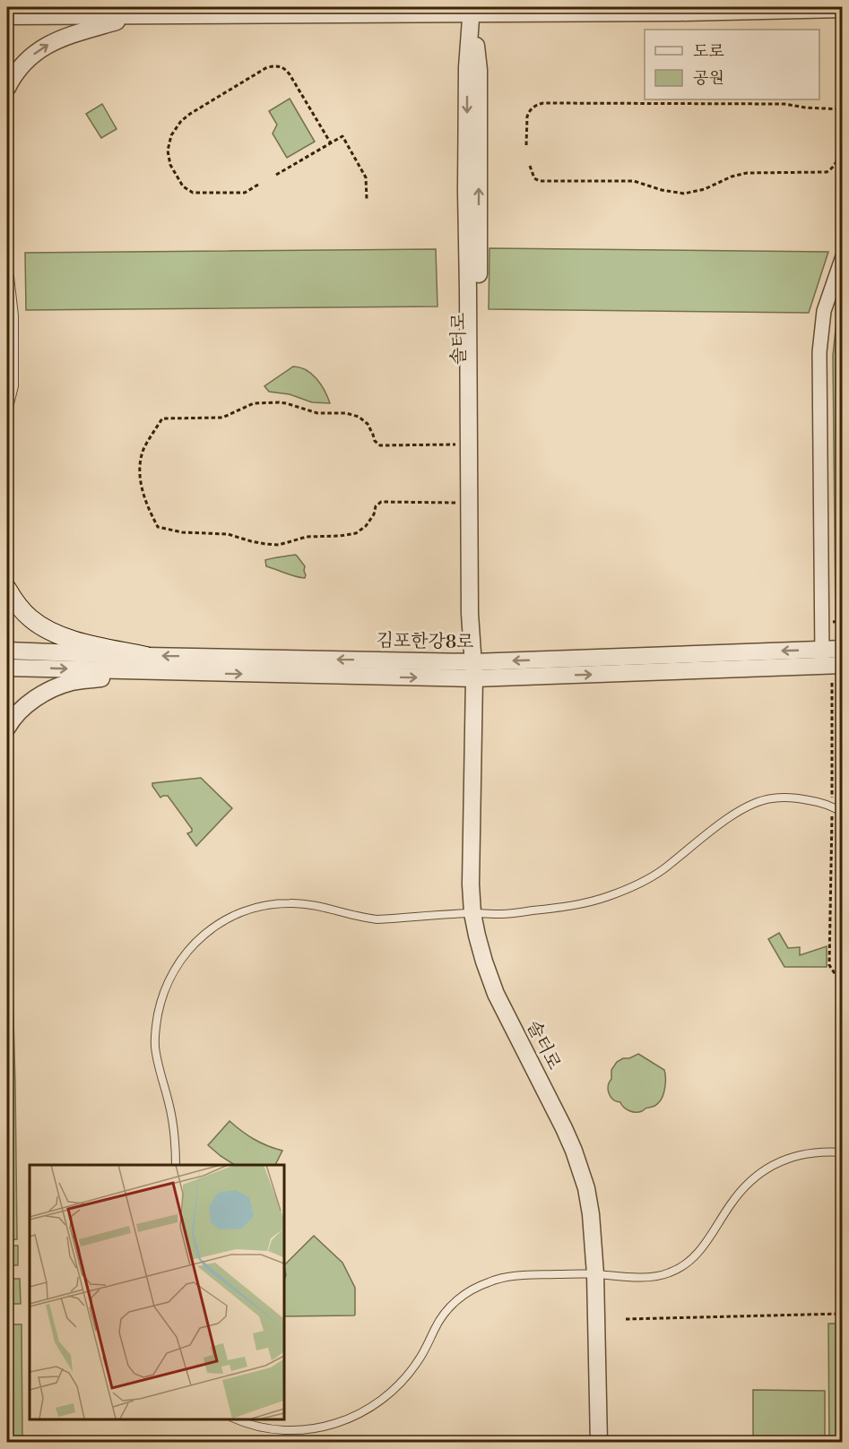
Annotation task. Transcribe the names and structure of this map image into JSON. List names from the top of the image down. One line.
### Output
{"streets":{"street":["솔터로","김포한강8로"]},"crossings":[["솔터로","김포한강8로"]],"legend":["도로","공원"]}
